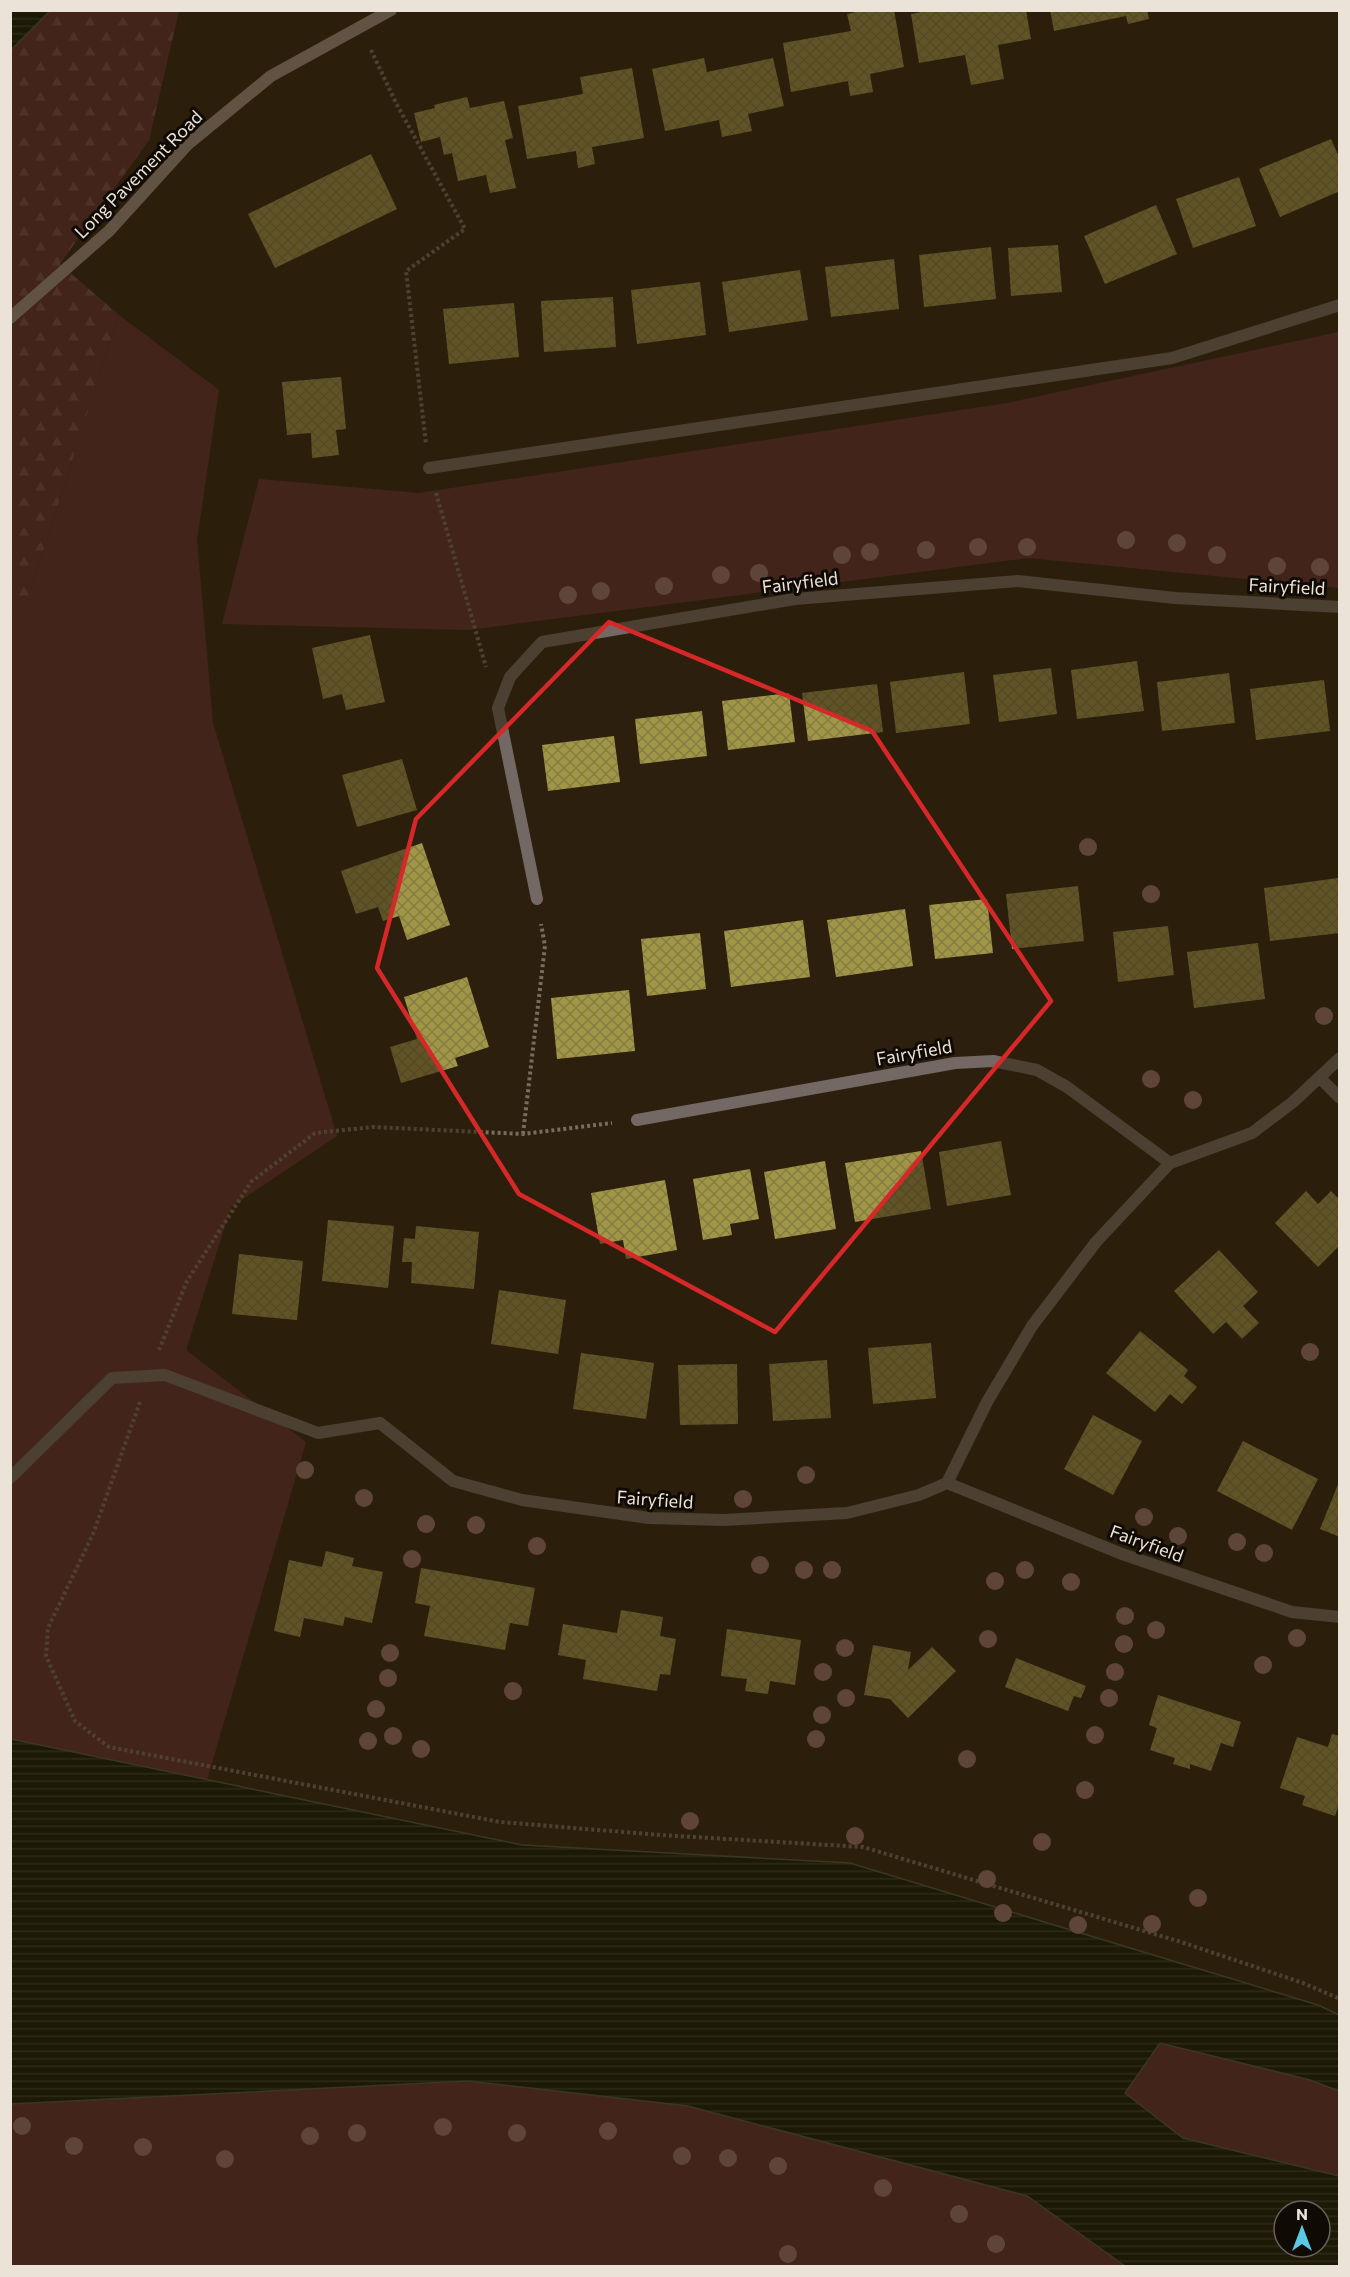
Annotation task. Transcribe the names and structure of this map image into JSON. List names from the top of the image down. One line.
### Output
{"streets":{"main road":["Long Pavement Road"],"street":["Fairyfield"]},"north":"top"}
